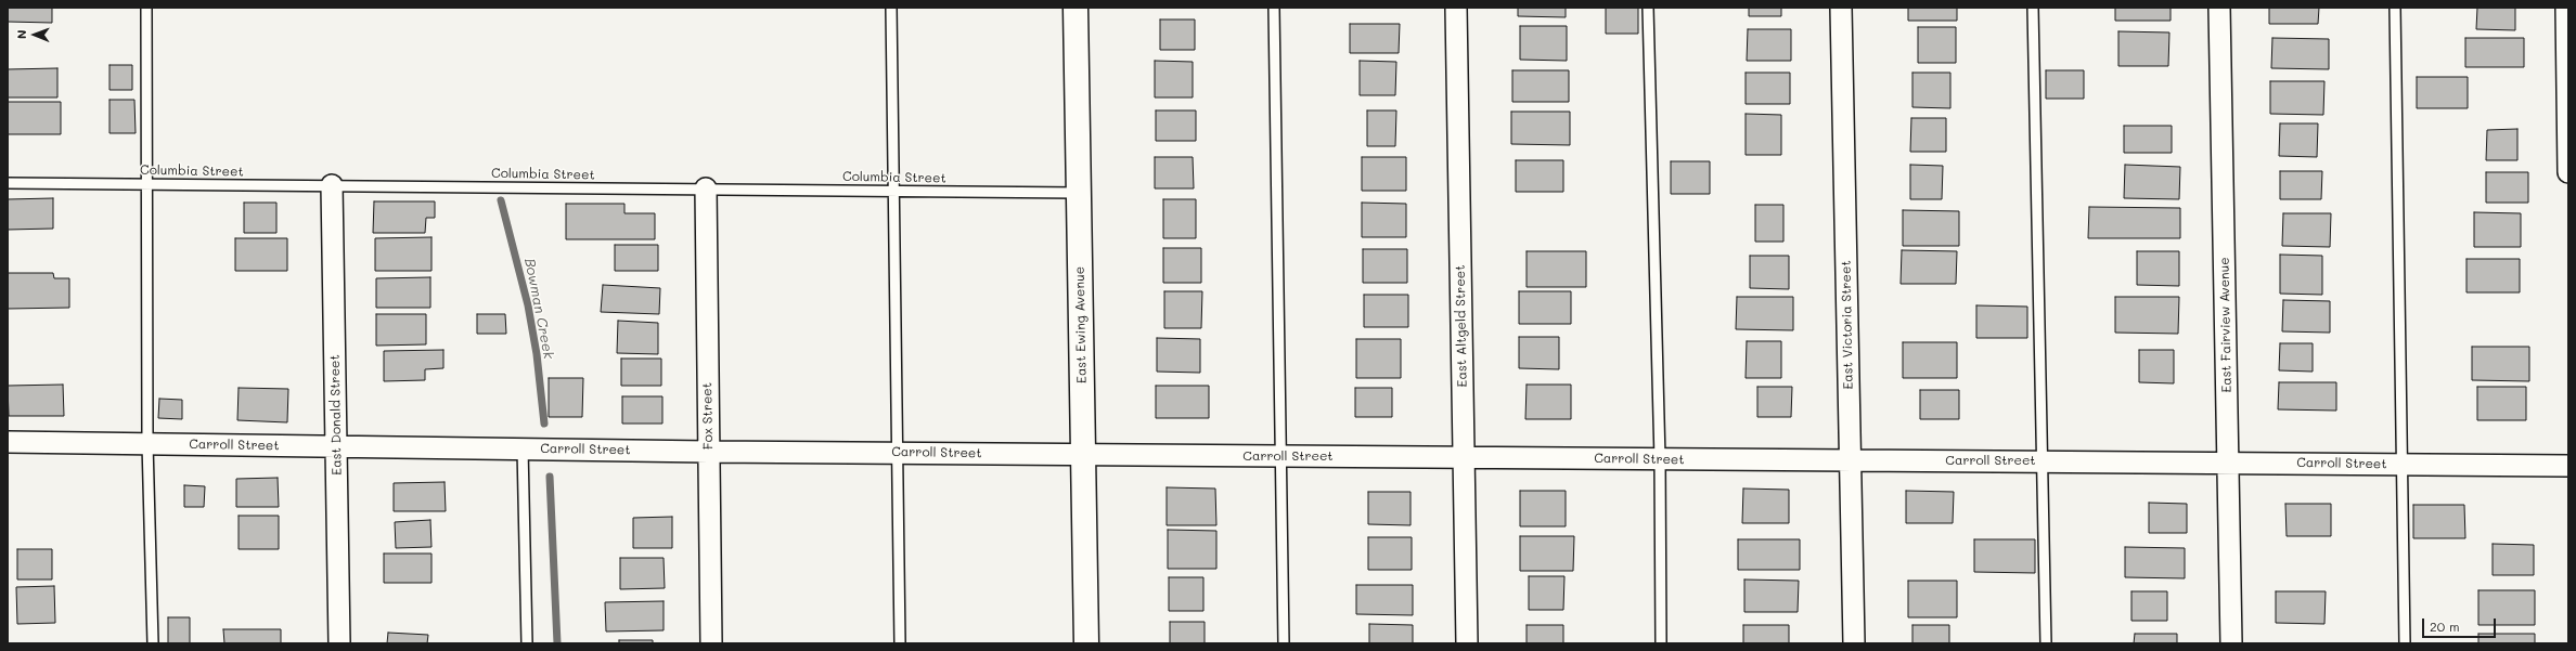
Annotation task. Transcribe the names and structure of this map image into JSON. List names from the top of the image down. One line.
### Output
{"streets":{"street":["East Ewing Avenue","East Victoria Street","East Fairview Avenue","East Altgeld Street","East Donald Street","Fox Street","Carroll Street"],"lane":["Columbia Street"]},"crossings":[["Columbia Street","East Ewing Avenue"],["Columbia Street","East Donald Street"],["Columbia Street","Fox Street"],["East Ewing Avenue","Carroll Street"],["East Victoria Street","Carroll Street"],["East Fairview Avenue","Carroll Street"],["East Altgeld Street","Carroll Street"],["East Donald Street","Carroll Street"],["Fox Street","Carroll Street"]],"water":["Bowman Creek"],"scale_bar":"20 m","north":"left"}
